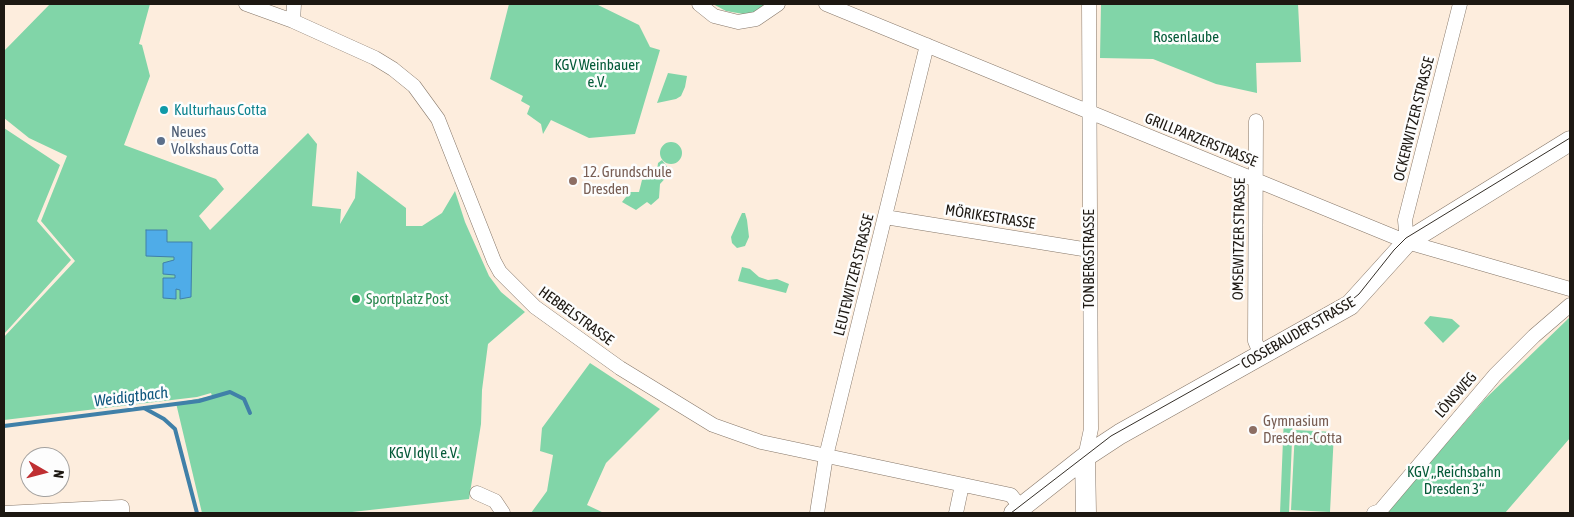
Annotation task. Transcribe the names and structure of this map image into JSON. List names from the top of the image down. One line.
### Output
{"streets":{"main road":["TONBERGSTRASSE","COSSEBAUDER STRASSE"],"street":["OCKERWITZER STRASSE","GRILLPARZERSTRASSE","MÖRIKESTRASSE","OMSEWITZER STRASSE","LEUTEWITZER STRASSE","HEBBELSTRASSE","LÖNSWEG"]},"crossings":[["OCKERWITZER STRASSE","GRILLPARZERSTRASSE"],["OCKERWITZER STRASSE","COSSEBAUDER STRASSE"],["GRILLPARZERSTRASSE","OMSEWITZER STRASSE"],["GRILLPARZERSTRASSE","TONBERGSTRASSE"],["GRILLPARZERSTRASSE","LEUTEWITZER STRASSE"],["GRILLPARZERSTRASSE","COSSEBAUDER STRASSE"],["MÖRIKESTRASSE","TONBERGSTRASSE"],["MÖRIKESTRASSE","LEUTEWITZER STRASSE"],["OMSEWITZER STRASSE","COSSEBAUDER STRASSE"],["TONBERGSTRASSE","COSSEBAUDER STRASSE"],["LEUTEWITZER STRASSE","HEBBELSTRASSE"],["HEBBELSTRASSE","COSSEBAUDER STRASSE"]],"water":["Weidigtbach"],"parks":["Rosenlaube","KGV Weinbauer e.V.","KGV Idyll e.V.","KGV „Reichsbahn Dresden 3“"],"places":["Kulturhaus Cotta","Neues Volkshaus Cotta","12. Grundschule Dresden","Sportplatz Post","Gymnasium Dresden-Cotta"],"north":"right"}
